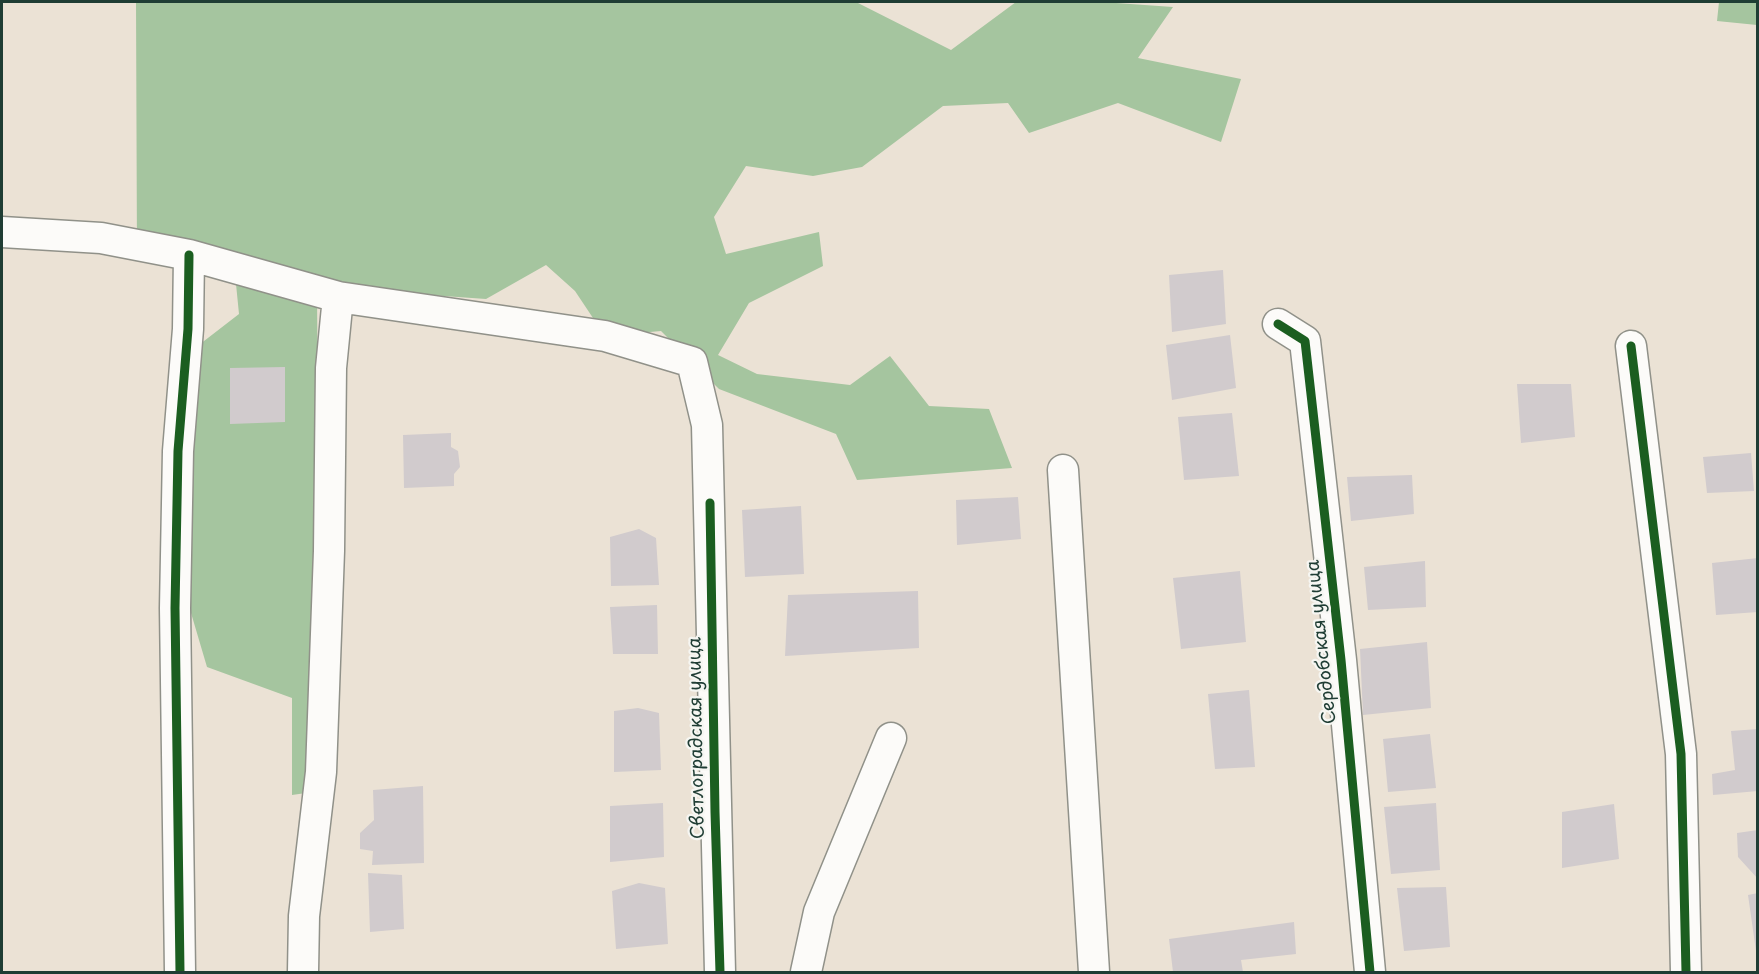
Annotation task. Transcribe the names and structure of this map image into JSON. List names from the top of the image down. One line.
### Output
{"streets":{"street":["Сердобская улица","Светлоградская улица"]}}
